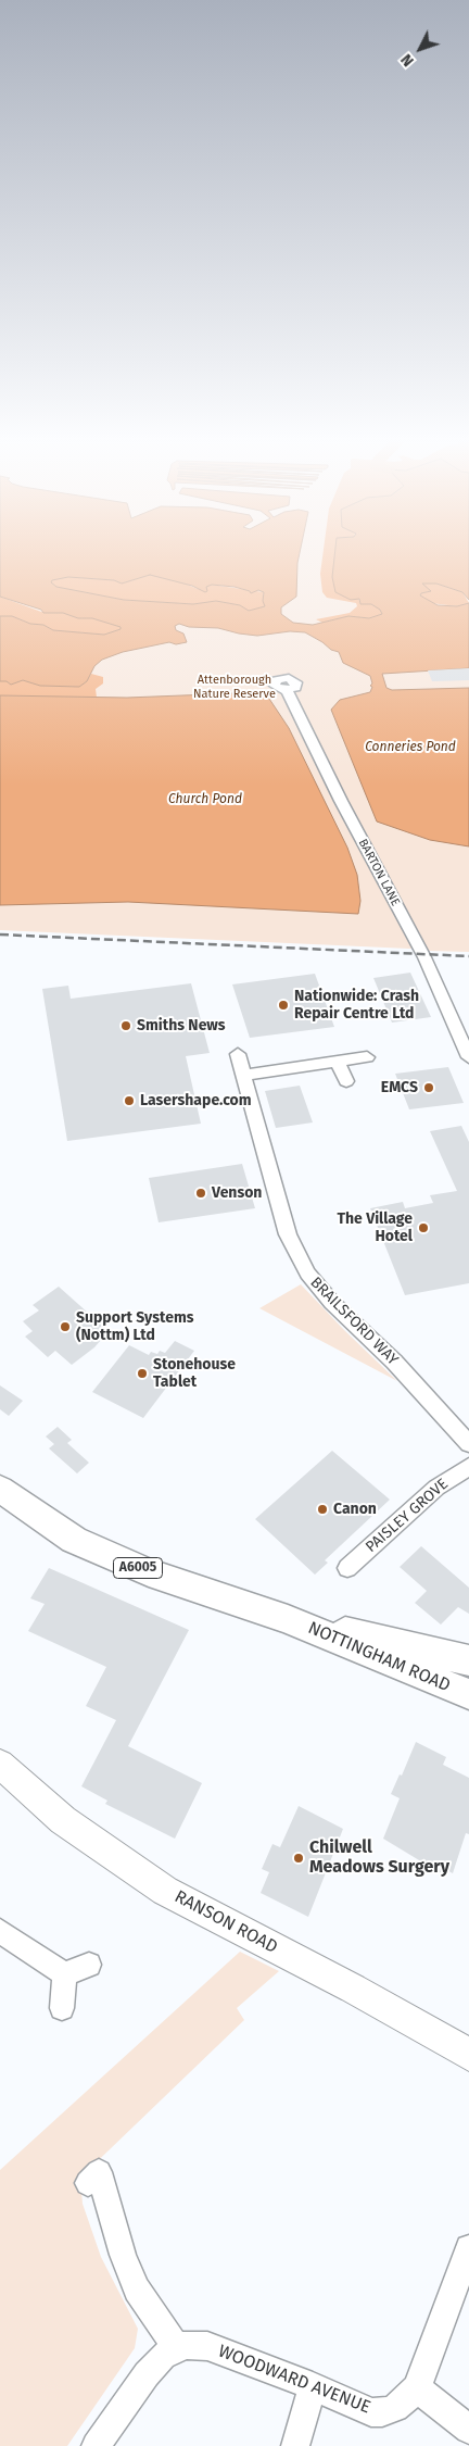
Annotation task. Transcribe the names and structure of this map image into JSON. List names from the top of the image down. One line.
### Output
{"streets":{"main road":["A6005","NOTTINGHAM ROAD"],"street":["BARTON LANE","BRAILSFORD WAY","PAISLEY GROVE","RANSON ROAD","WOODWARD AVENUE"]},"water":["Conneries Pond","Church Pond"],"parks":["Attenborough Nature Reserve"],"places":["Nationwide: Crash Repair Centre Ltd","Smiths News","EMCS","Lasershape.com","Venson","The Village Hotel","Support Systems (Nottm) Ltd","Stonehouse Tablet","Canon","Chilwell Meadows Surgery"],"north":"bottom left"}
